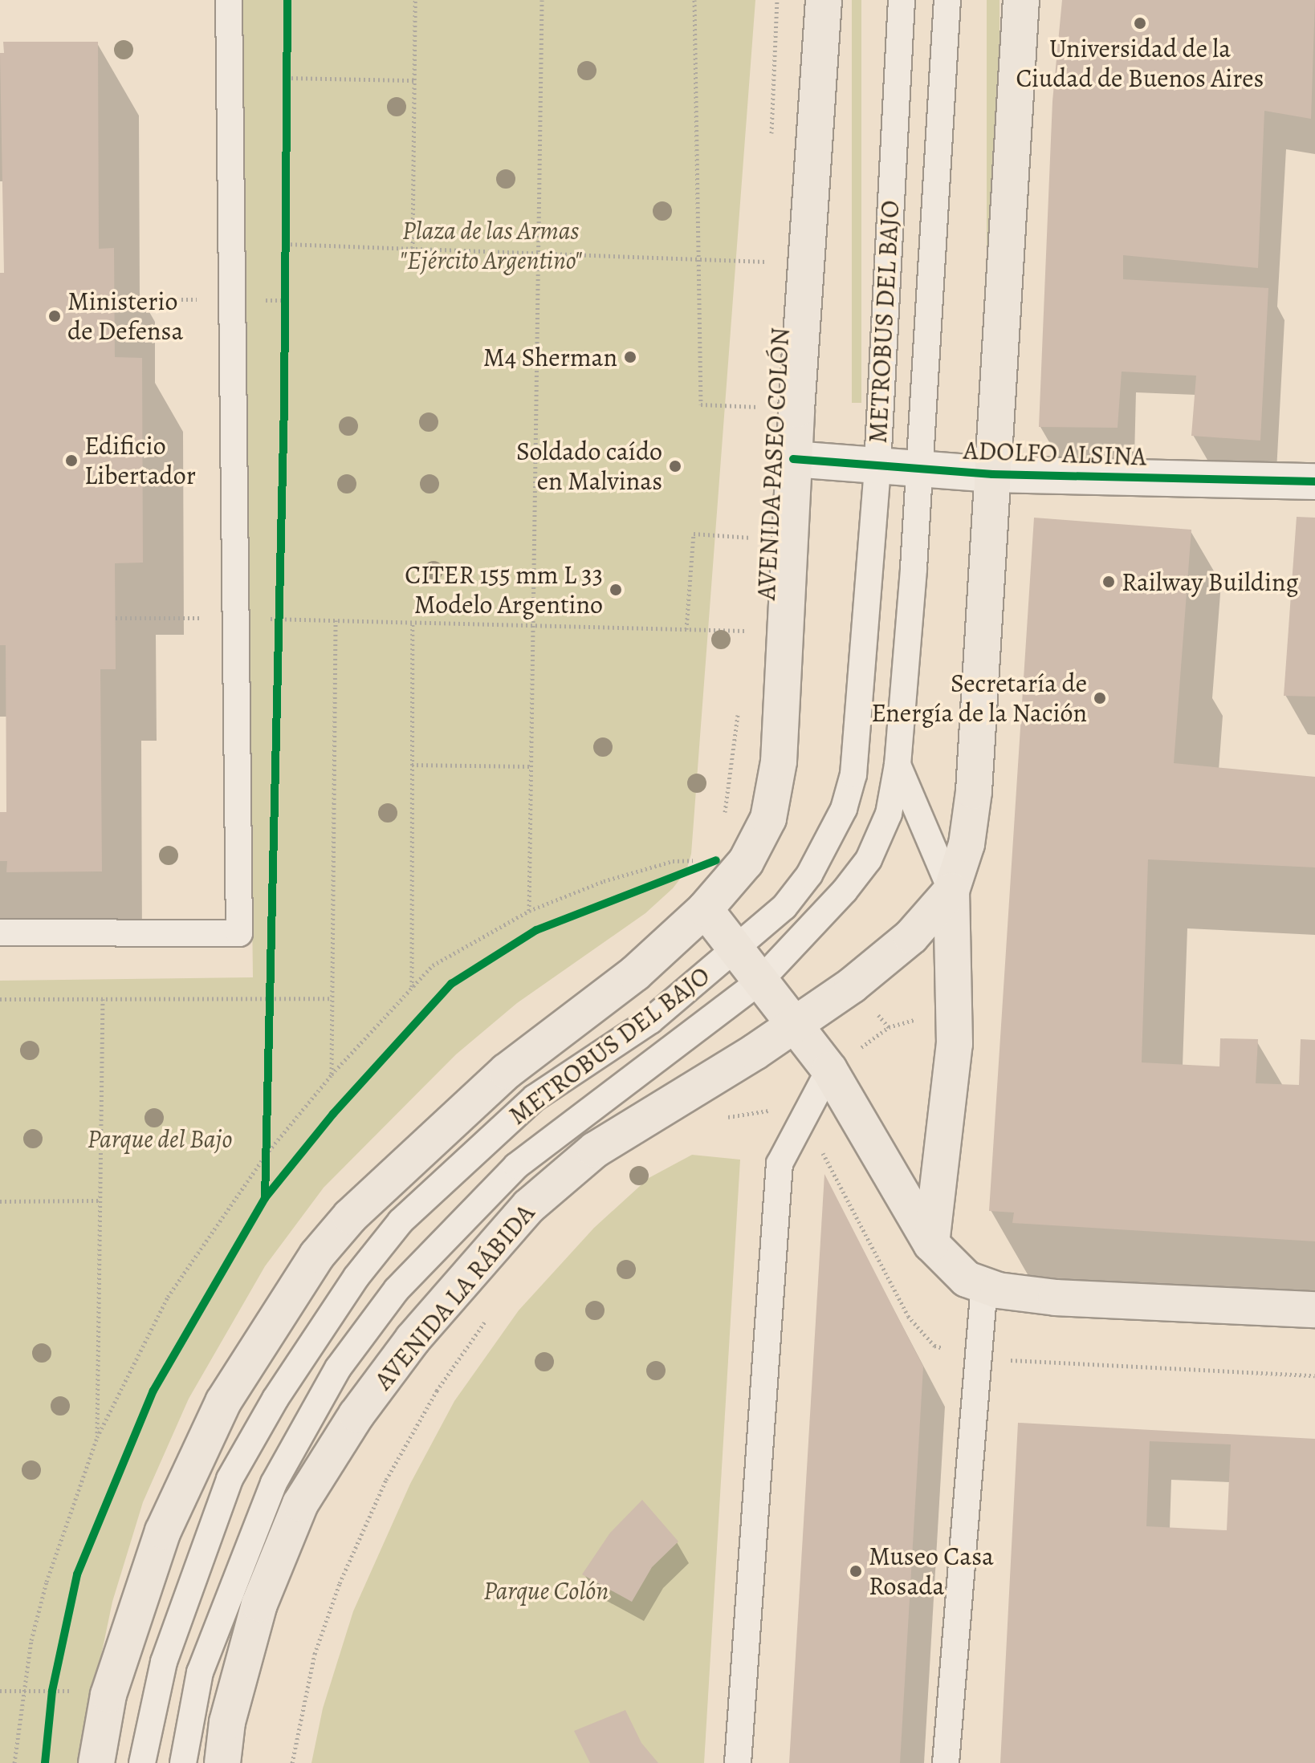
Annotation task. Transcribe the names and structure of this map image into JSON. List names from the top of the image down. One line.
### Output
{"streets":{"main road":["AVENIDA PASEO COLÓN","AVENIDA LA RÁBIDA"],"street":["ADOLFO ALSINA"],"lane":["METROBUS DEL BAJO"]},"crossings":[["METROBUS DEL BAJO","ADOLFO ALSINA"],["METROBUS DEL BAJO","AVENIDA LA RÁBIDA"],["ADOLFO ALSINA","AVENIDA PASEO COLÓN"]],"parks":["Plaza de las Armas \"Ejército Argentino\"","Parque del Bajo","Parque Colón"],"places":["Universidad de la Ciudad de Buenos Aires","Ministerio de Defensa","M4 Sherman","Edificio Libertador","Soldado caído en Malvinas","Railway Building","CITER 155 mm L 33 Modelo Argentino","Secretaría de Energía de la Nación","Museo Casa Rosada"]}
